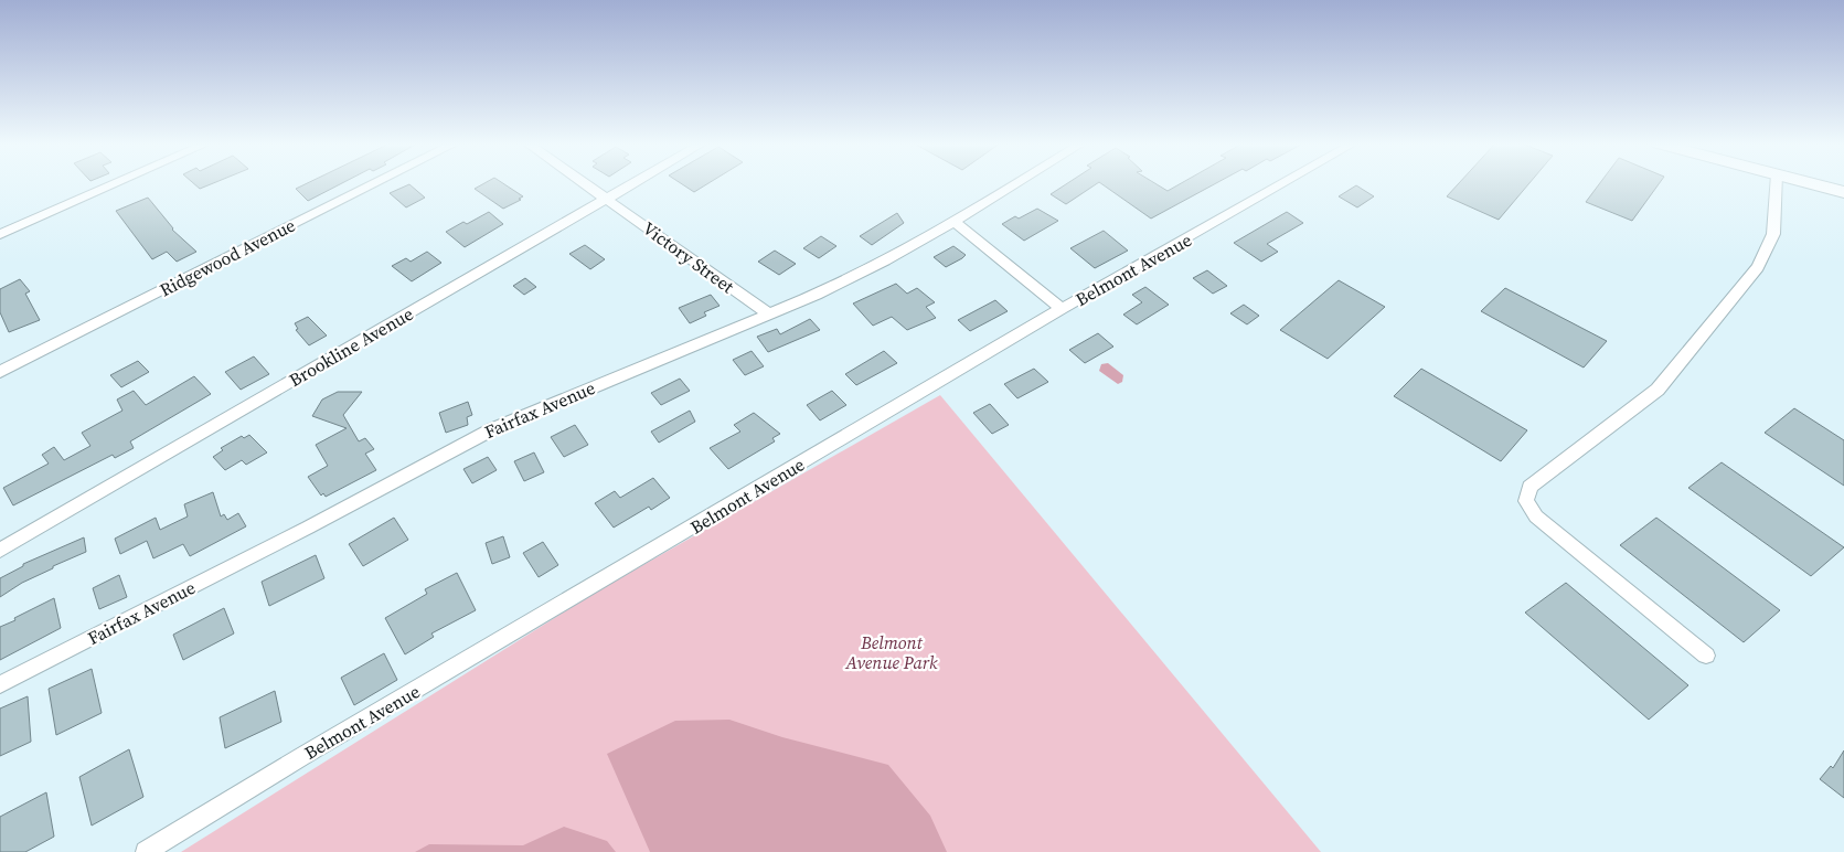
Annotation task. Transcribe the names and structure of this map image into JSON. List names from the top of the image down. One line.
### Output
{"streets":{"street":["Ridgewood Avenue","Victory Street","Belmont Avenue","Brookline Avenue","Fairfax Avenue"]},"crossings":[["Victory Street","Brookline Avenue"],["Victory Street","Fairfax Avenue"]],"parks":["Belmont Avenue Park"]}
